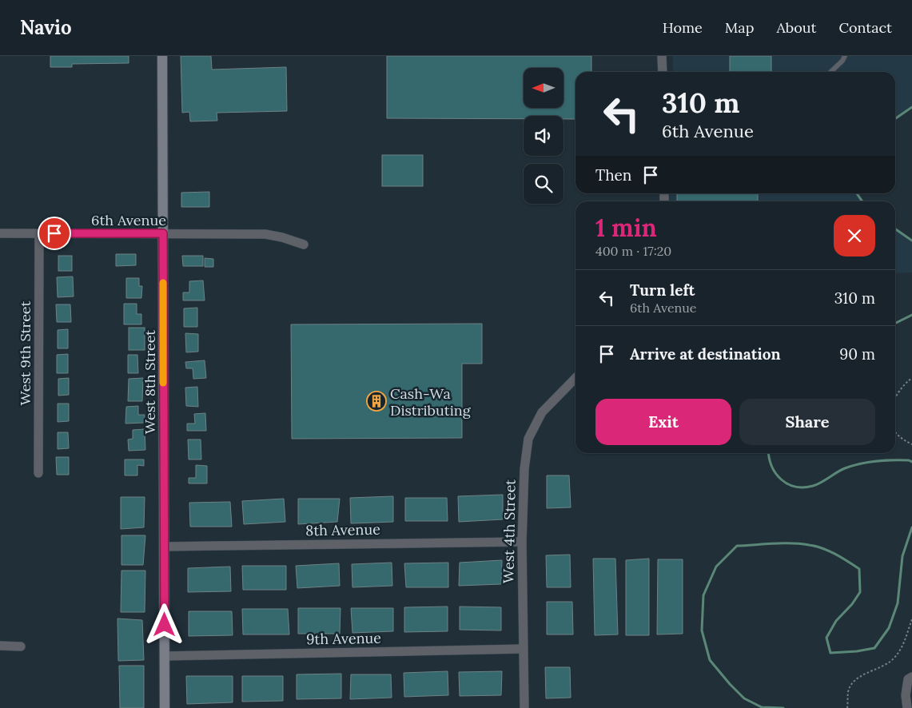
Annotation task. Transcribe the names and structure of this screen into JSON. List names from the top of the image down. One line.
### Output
{"streets":{"street":["6th Avenue","West 9th Street","West 8th Street","8th Avenue","West 4th Street","9th Avenue"]},"crossings":[["6th Avenue","West 9th Street"],["6th Avenue","West 8th Street"],["West 8th Street","8th Avenue"],["West 8th Street","9th Avenue"],["8th Avenue","West 4th Street"],["West 4th Street","9th Avenue"]],"places":{"building":["Cash-Wa Distributing"]},"north":"left","page":{"header":"Navio","nav":["Home","Map","About","Contact"],"turn":["310 m","6th Avenue"],"then":"Then","heading":["1 min","400 m · 17:20"],"list":[{"name":"Turn left","note":"6th Avenue","value":"310 m"},{"name":"Arrive at destination","value":"90 m"}],"buttons":["Exit","Share"]}}
